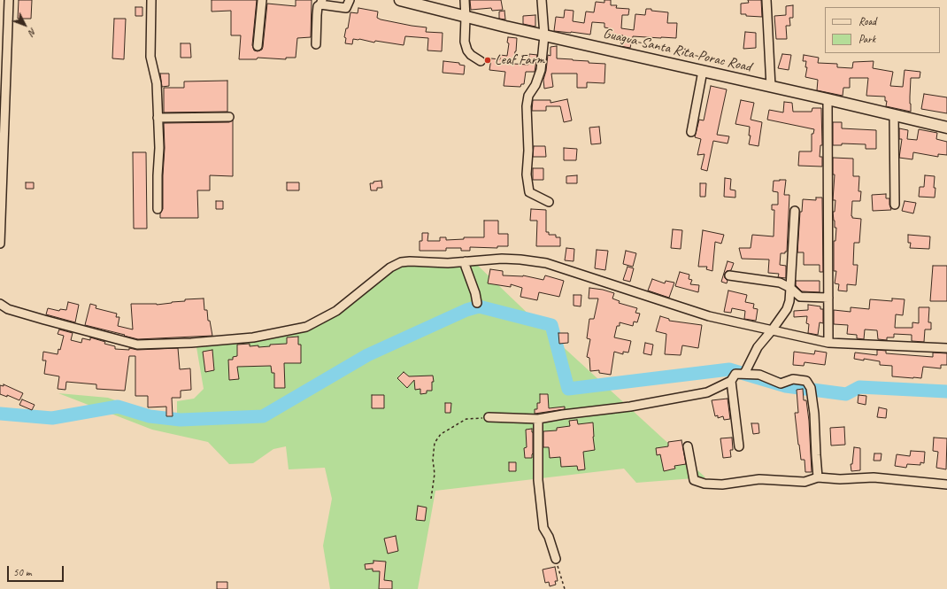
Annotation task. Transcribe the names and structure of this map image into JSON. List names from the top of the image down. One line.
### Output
{"streets":{"main road":["Guagua-Santa Rita-Porac Road"]},"places":["Leaf Farm"],"legend":["Road","Park"],"scale_bar":"50 m","north":"bottom right"}
